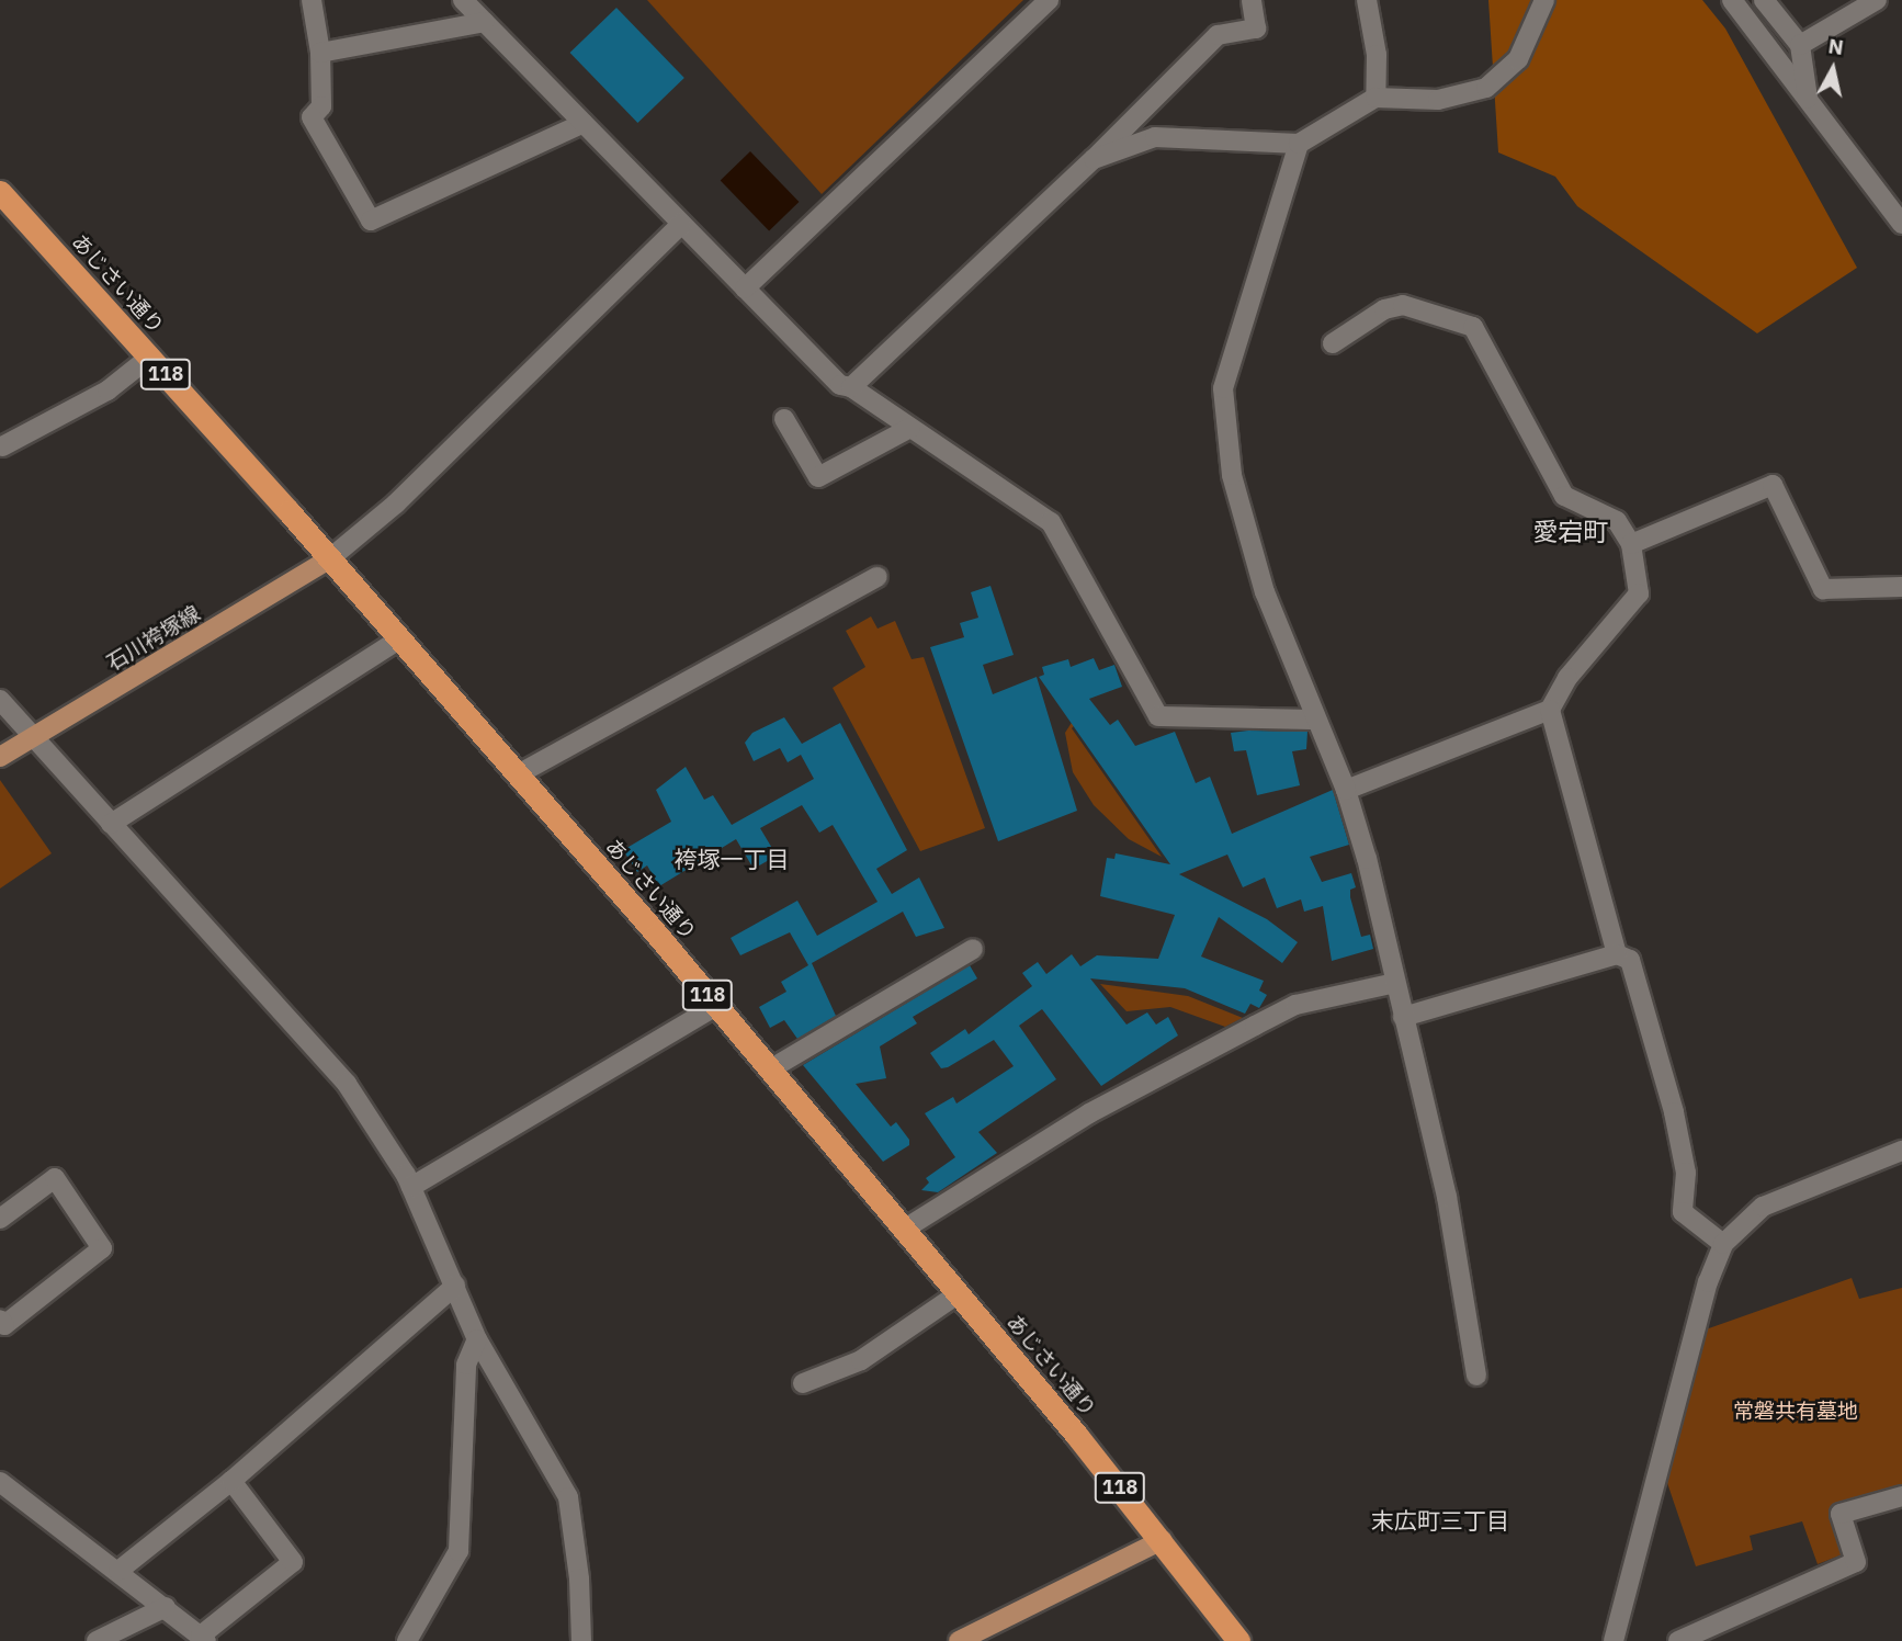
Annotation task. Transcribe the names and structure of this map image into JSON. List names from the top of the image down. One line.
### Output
{"streets":{"highway":["あじさい通り","118"],"main road":["石川袴塚線"]},"crossings":[["あじさい通り","石川袴塚線"]],"districts":["愛宕町","袴塚一丁目","末広町三丁目"],"parks":["常磐共有墓地"],"north":"top"}
